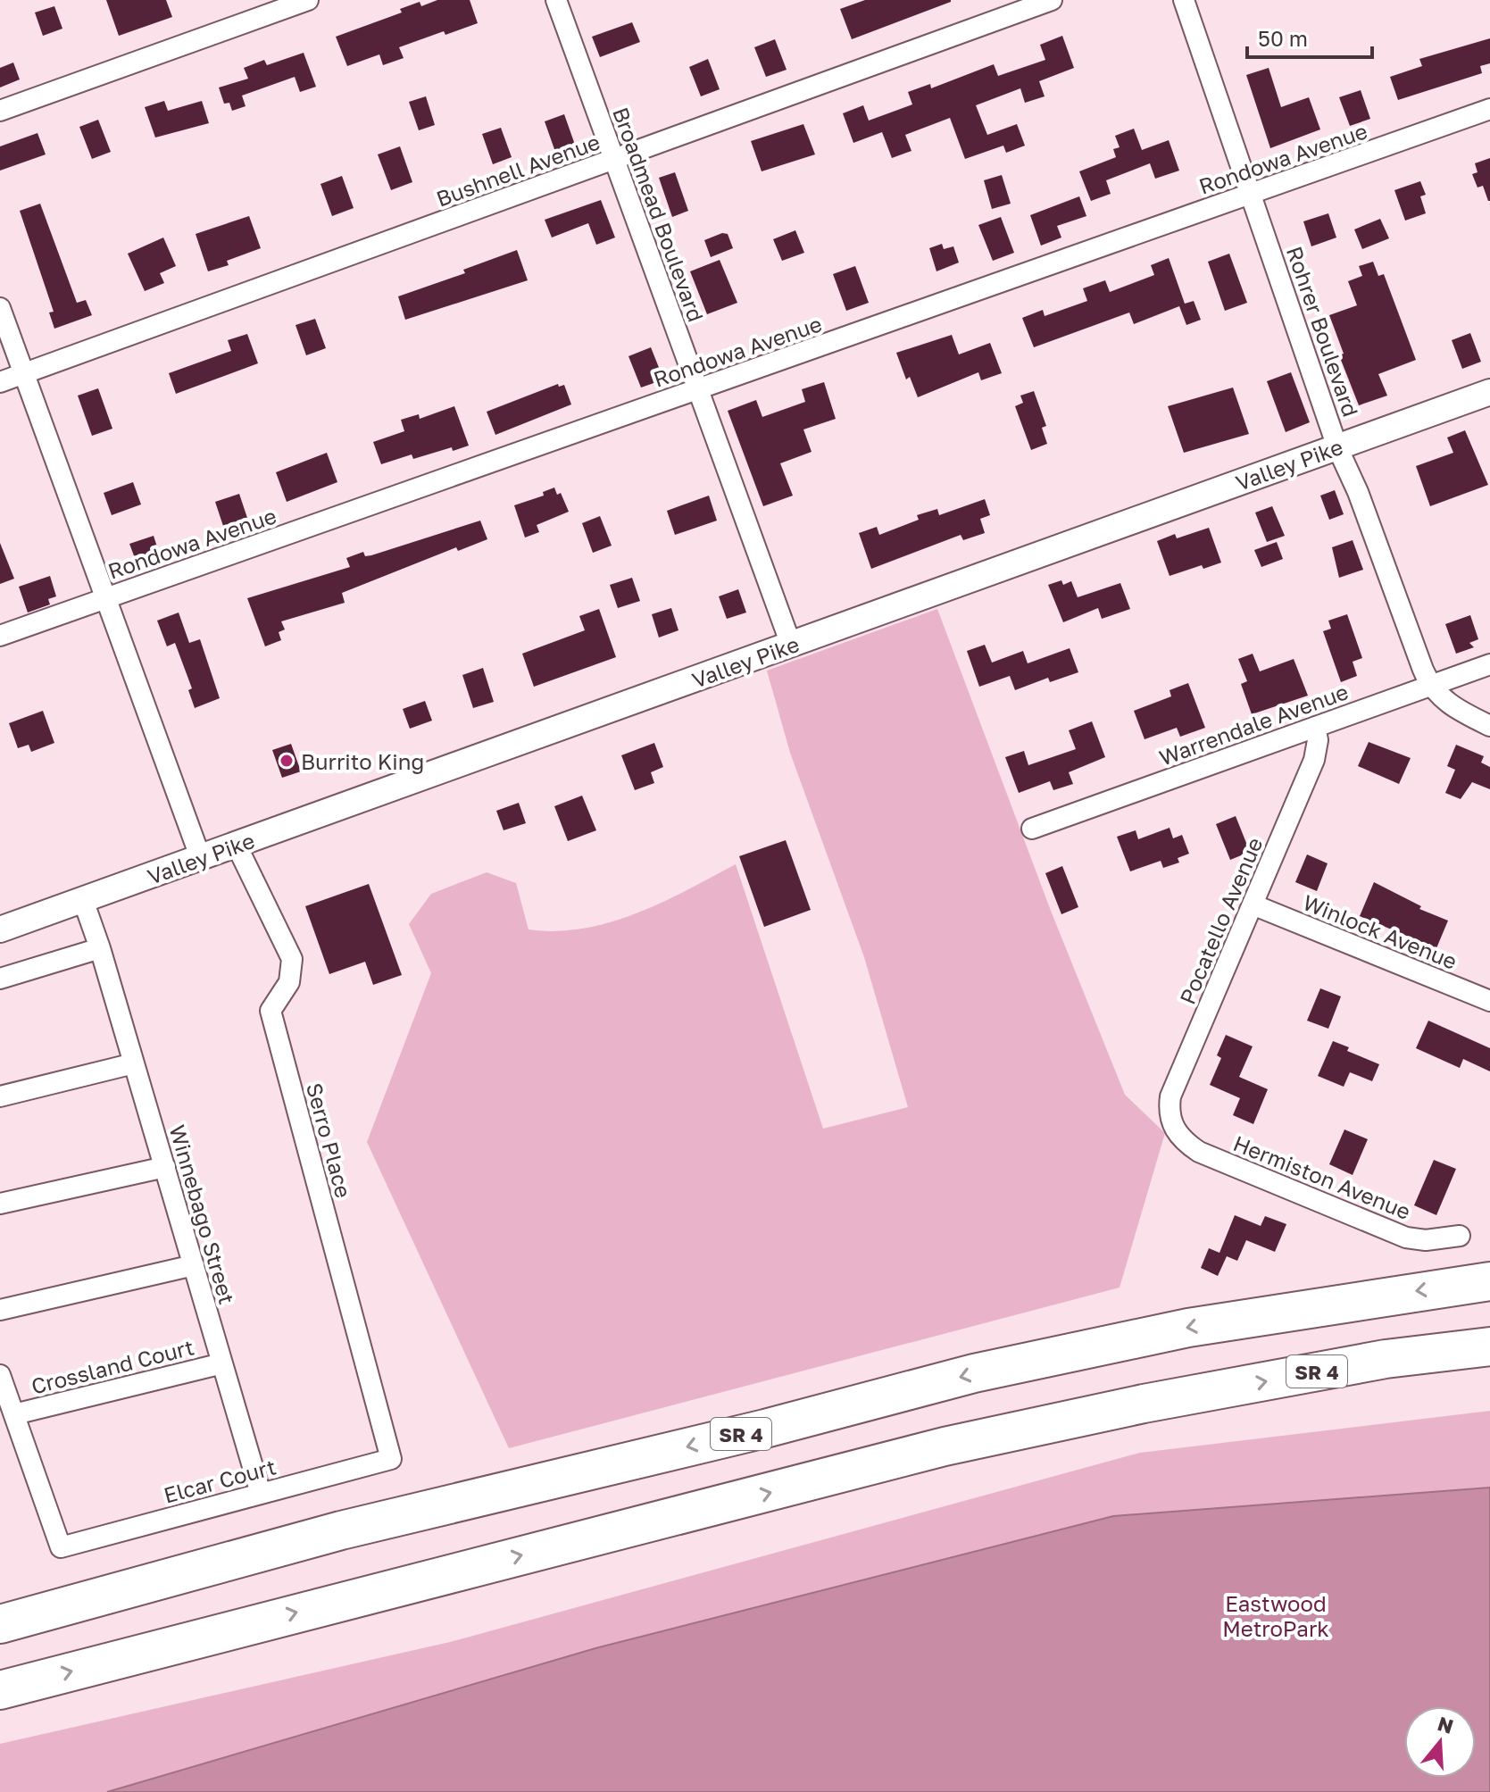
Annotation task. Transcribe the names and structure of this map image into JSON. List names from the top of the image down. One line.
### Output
{"streets":{"highway":["SR 4"],"street":["Rondowa Avenue","Bushnell Avenue","Broadmead Boulevard","Rohrer Boulevard","Valley Pike","Warrendale Avenue","Pocatello Avenue","Winlock Avenue","Serro Place","Hermiston Avenue","Winnebago Street","Crossland Court","Elcar Court"]},"crossings":[["Rondowa Avenue","Broadmead Boulevard"],["Rondowa Avenue","Rohrer Boulevard"],["Bushnell Avenue","Broadmead Boulevard"],["Broadmead Boulevard","Valley Pike"],["Rohrer Boulevard","Valley Pike"],["Rohrer Boulevard","Warrendale Avenue"],["Valley Pike","Serro Place"],["Valley Pike","Winnebago Street"],["Warrendale Avenue","Pocatello Avenue"],["Pocatello Avenue","Winlock Avenue"],["Pocatello Avenue","Hermiston Avenue"],["Serro Place","Elcar Court"],["Winnebago Street","Crossland Court"],["Winnebago Street","Elcar Court"],["Crossland Court","Elcar Court"]],"parks":["Eastwood MetroPark"],"places":["Burrito King"],"scale_bar":"50 m","north":"top"}
